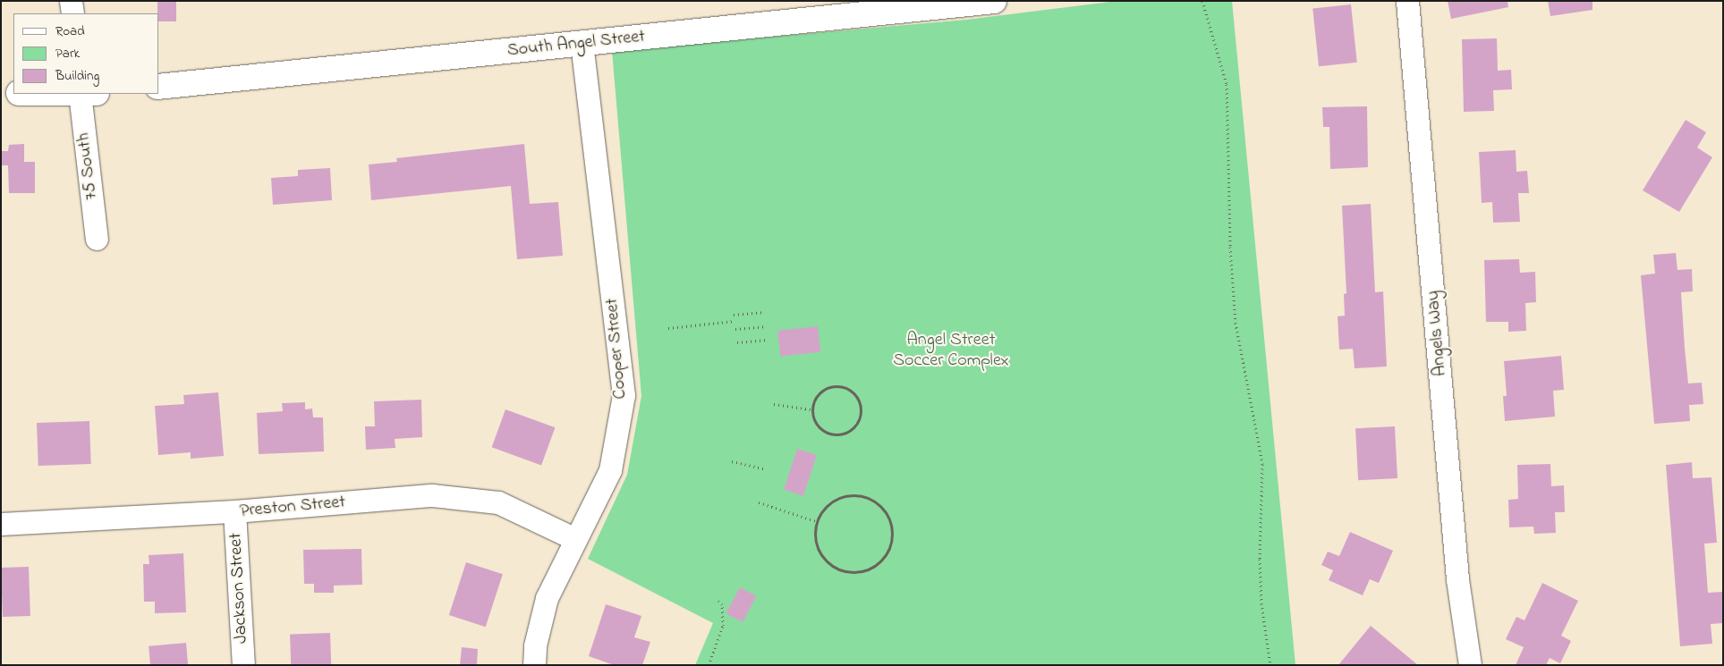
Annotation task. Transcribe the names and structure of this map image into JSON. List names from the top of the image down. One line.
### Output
{"streets":{"street":["South Angel Street","75 South","Angels Way","Cooper Street","Preston Street","Jackson Street"]},"crossings":[["South Angel Street","Cooper Street"],["Cooper Street","Preston Street"],["Preston Street","Jackson Street"]],"parks":["Angel Street Soccer Complex"],"legend":["Road","Park","Building"]}
